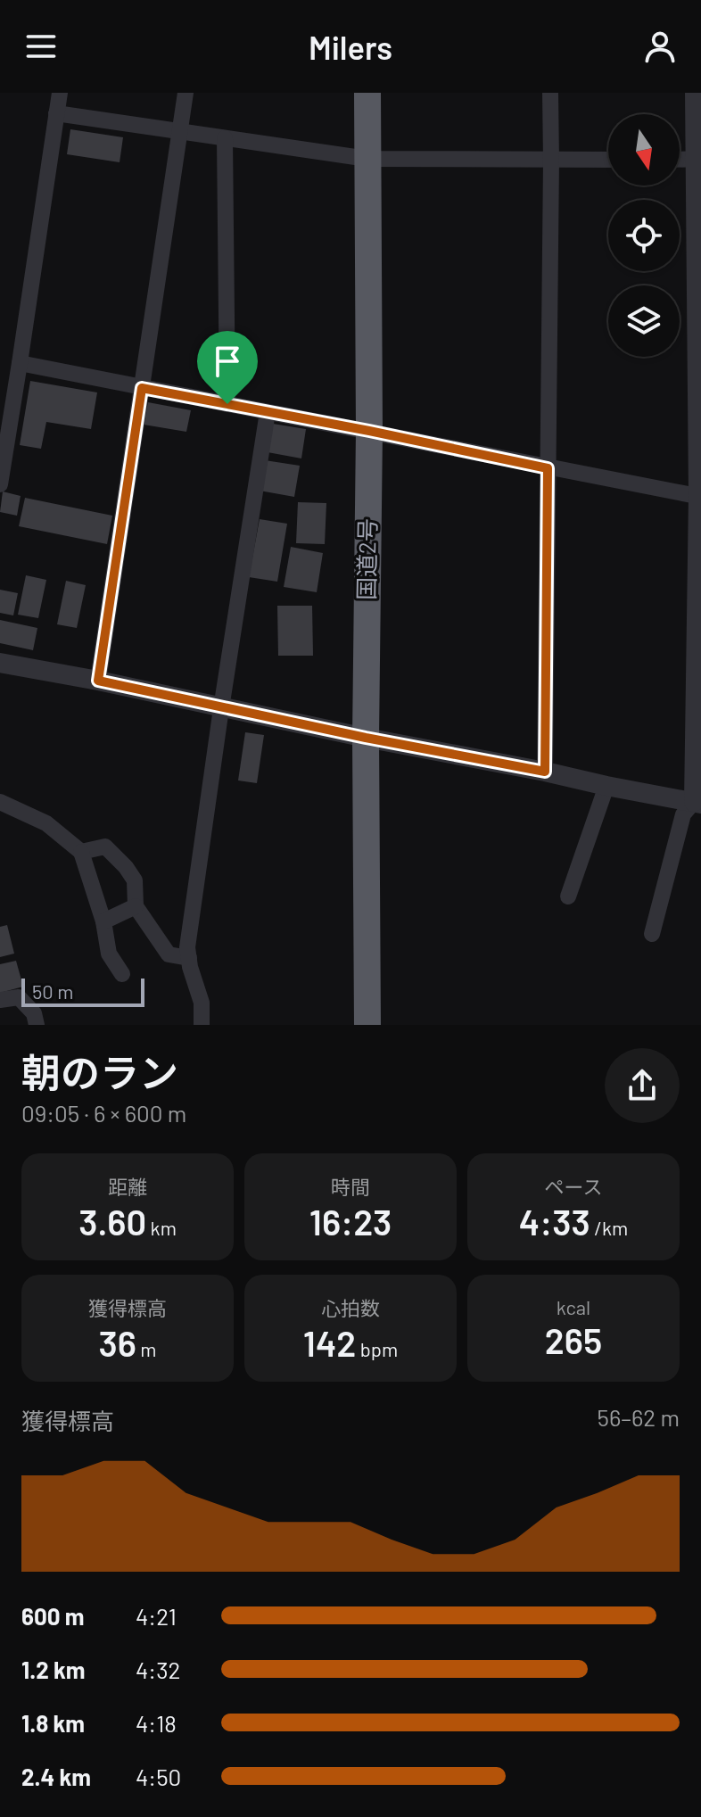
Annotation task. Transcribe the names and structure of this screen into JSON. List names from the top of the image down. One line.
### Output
{"streets":{"highway":["国道2号"]},"scale_bar":"50 m","north":"bottom","page":{"header":"Milers","scale":"50 m","heading":["朝のラン","09:05 · 6 × 600 m"],"stats":[["距離","3.60 km"],["時間","16:23"],["ペース","4:33 /km"],["獲得標高","36 m"],["心拍数","142 bpm"],["kcal","265"]],"chart":["獲得標高","56–62 m"],"list":[{"name":"600 m","note":"4:21"},{"name":"1.2 km","note":"4:32"},{"name":"1.8 km","note":"4:18"},{"name":"2.4 km","note":"4:50"}]}}
